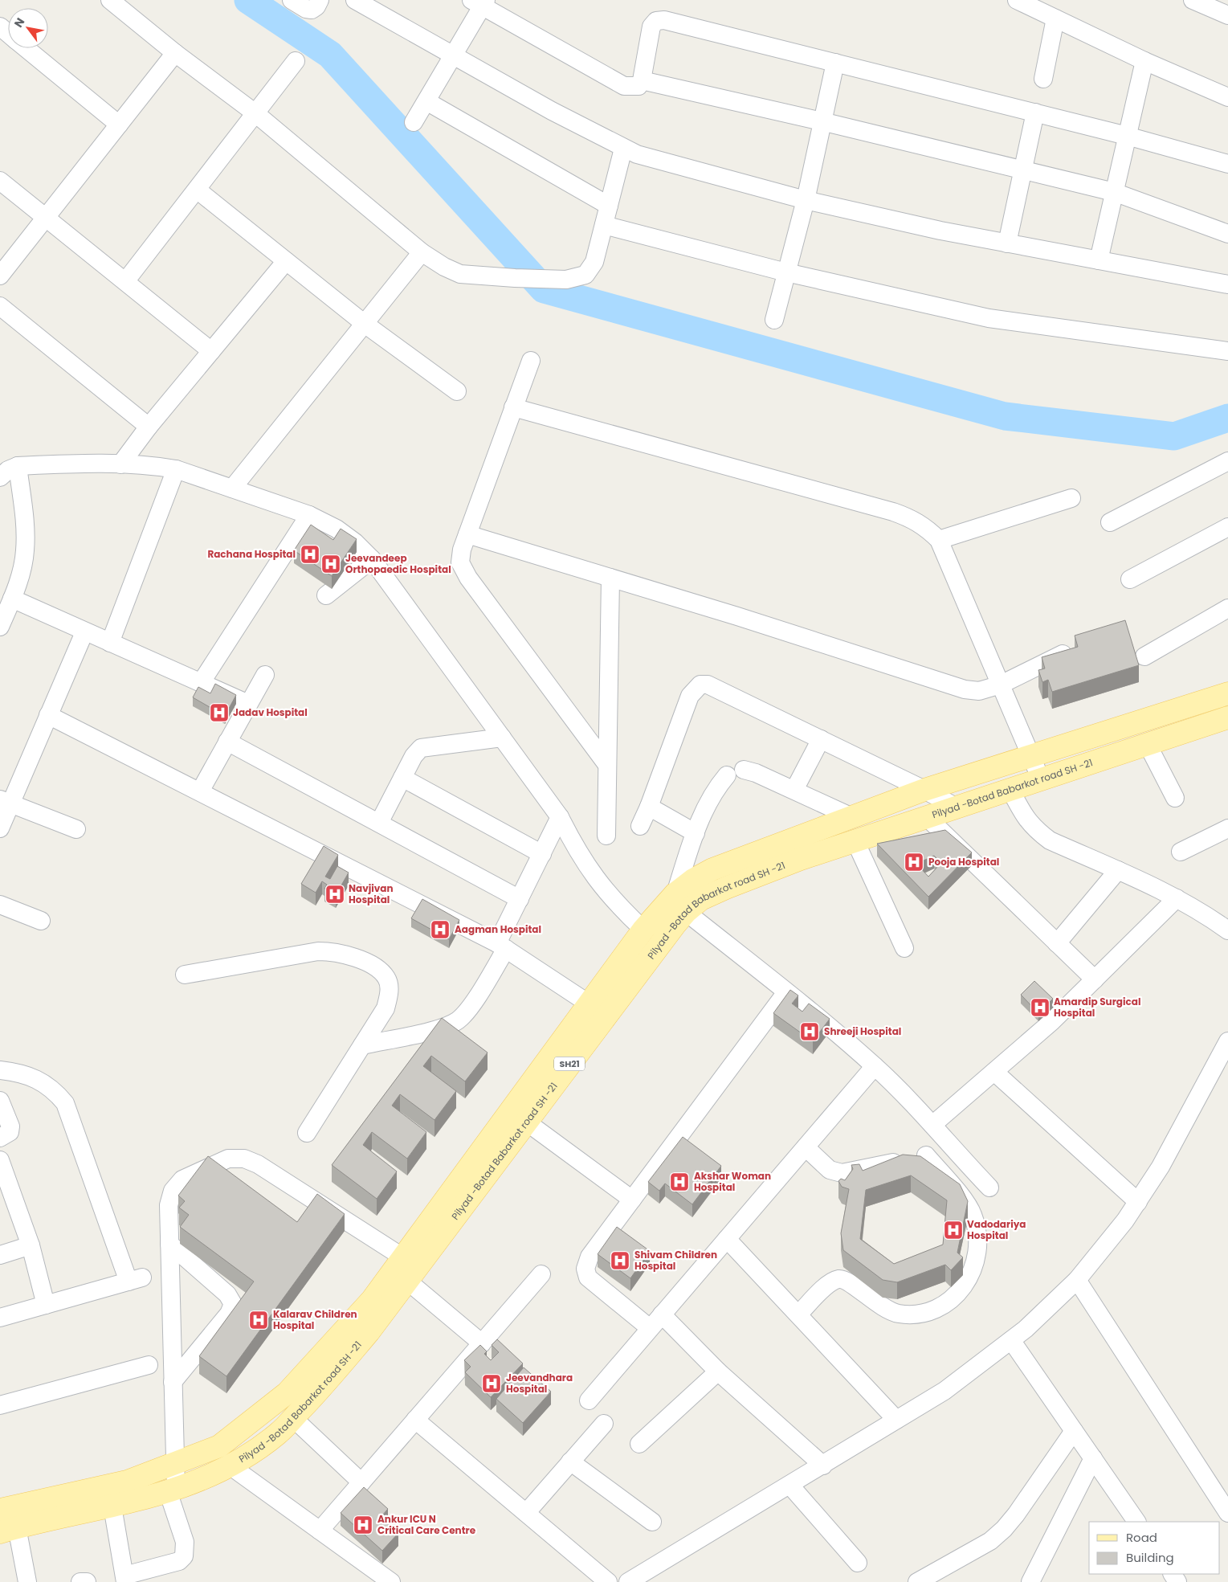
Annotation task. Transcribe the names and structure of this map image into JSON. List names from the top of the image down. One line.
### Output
{"streets":{"main road":["Pilyad -Botad Babarkot road SH -21","SH21"]},"places":{"hospital":["Rachana Hospital","Jeevandeep Orthopaedic Hospital","Jadav Hospital","Pooja Hospital","Navjivan Hospital","Aagman Hospital","Amardip Surgical Hospital","Shreeji Hospital","Akshar Woman Hospital","Vadodariya Hospital","Shivam Children Hospital","Kalarav Children Hospital","Jeevandhara Hospital","Ankur ICU N Critical Care Centre"]},"legend":["Road","Building"],"north":"top left"}
